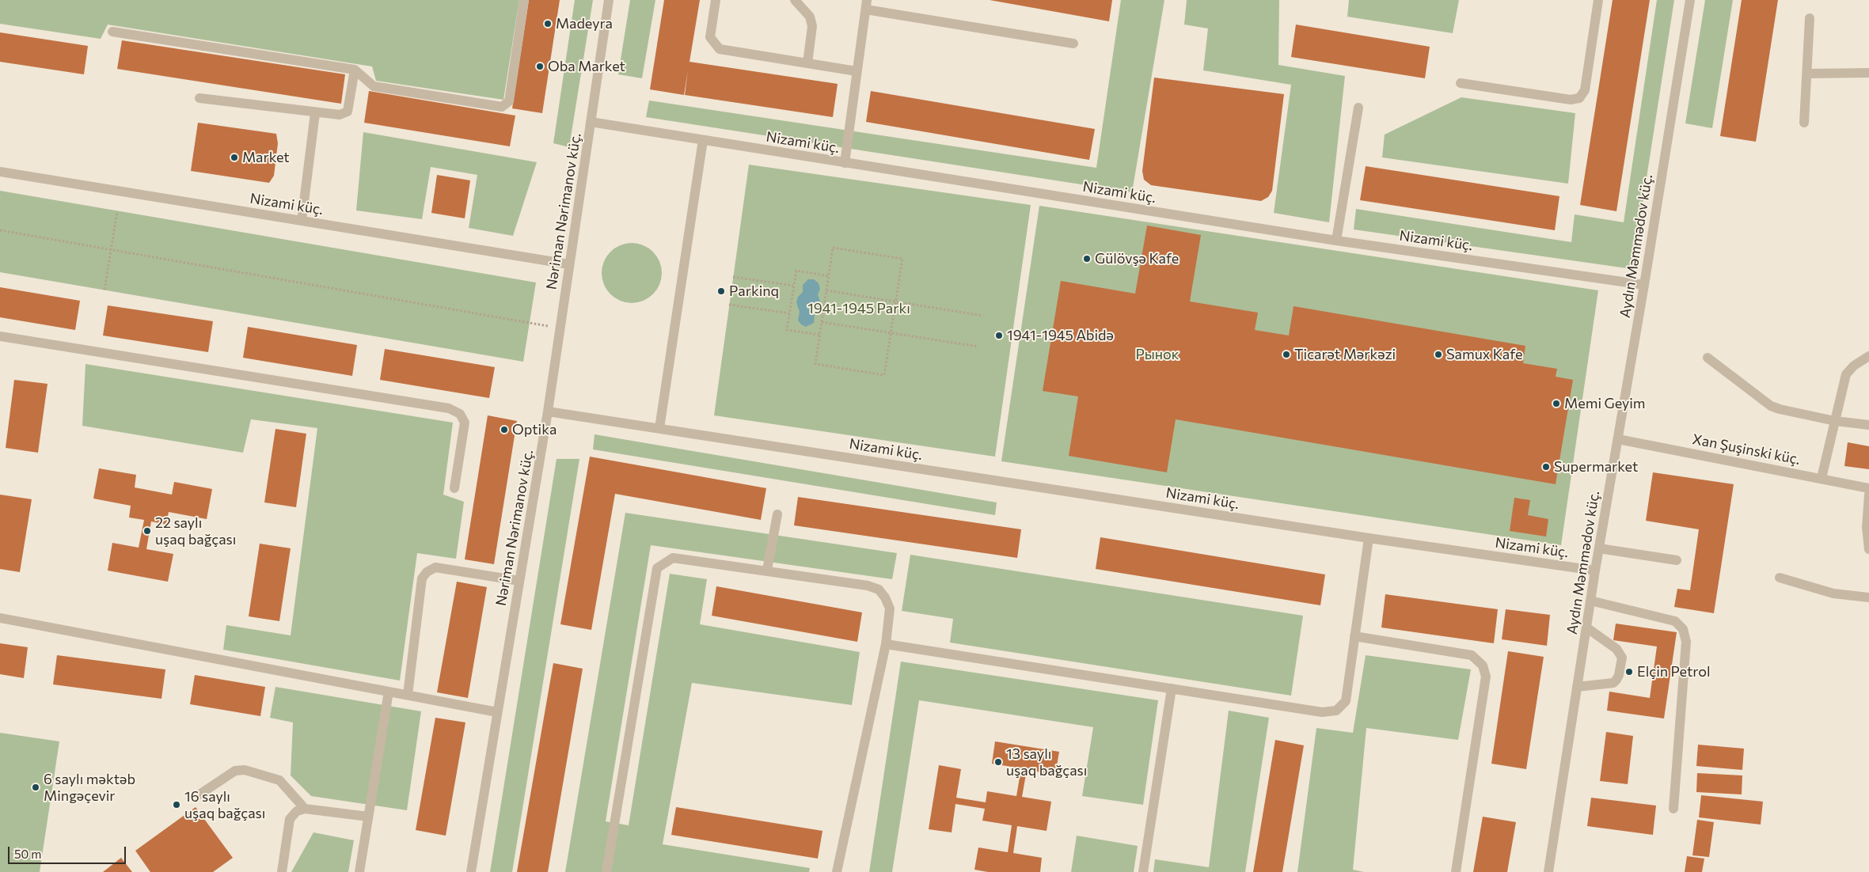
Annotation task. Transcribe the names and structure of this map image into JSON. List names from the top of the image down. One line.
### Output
{"streets":{"street":["Nizami küç.","Nəriman Nərimanov küç.","Aydın Məmmədov küç.","Xan Şuşinski küç."]},"crossings":[["Nizami küç.","Nəriman Nərimanov küç."],["Nizami küç.","Aydın Məmmədov küç."],["Aydın Məmmədov küç.","Xan Şuşinski küç."]],"parks":["1941-1945 Parkı","Рынок"],"places":["Madeyra","Oba Market","Market","Gülövşə Kafe","Parkinq","1941-1945 Abidə","Ticarət Mərkəzi","Samux Kafe","Memi Geyim","Optika","Supermarket","22 saylı uşaq bağçası","Elçin Petrol","13 saylı uşaq bağçası","6 saylı məktəb Mingəçevir","16 saylı uşaq bağçası"],"scale_bar":"50 m"}
